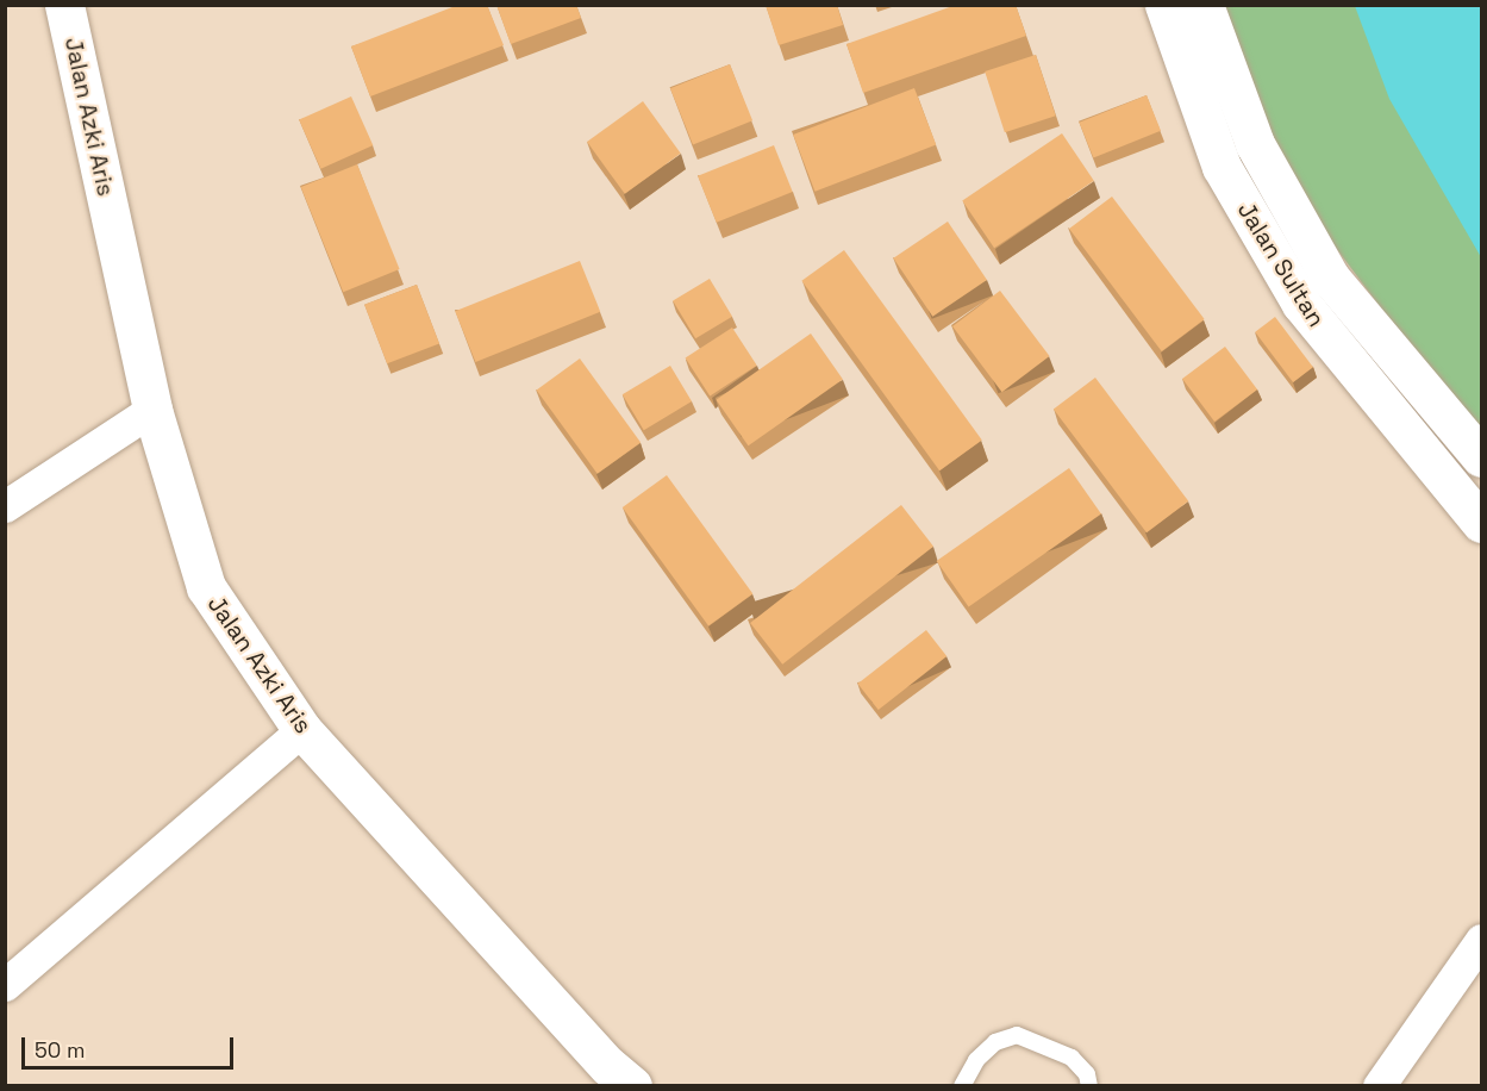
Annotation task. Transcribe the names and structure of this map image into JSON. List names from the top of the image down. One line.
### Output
{"streets":{"main road":["Jalan Azki Aris","Jalan Sultan"]},"scale_bar":"50 m"}
